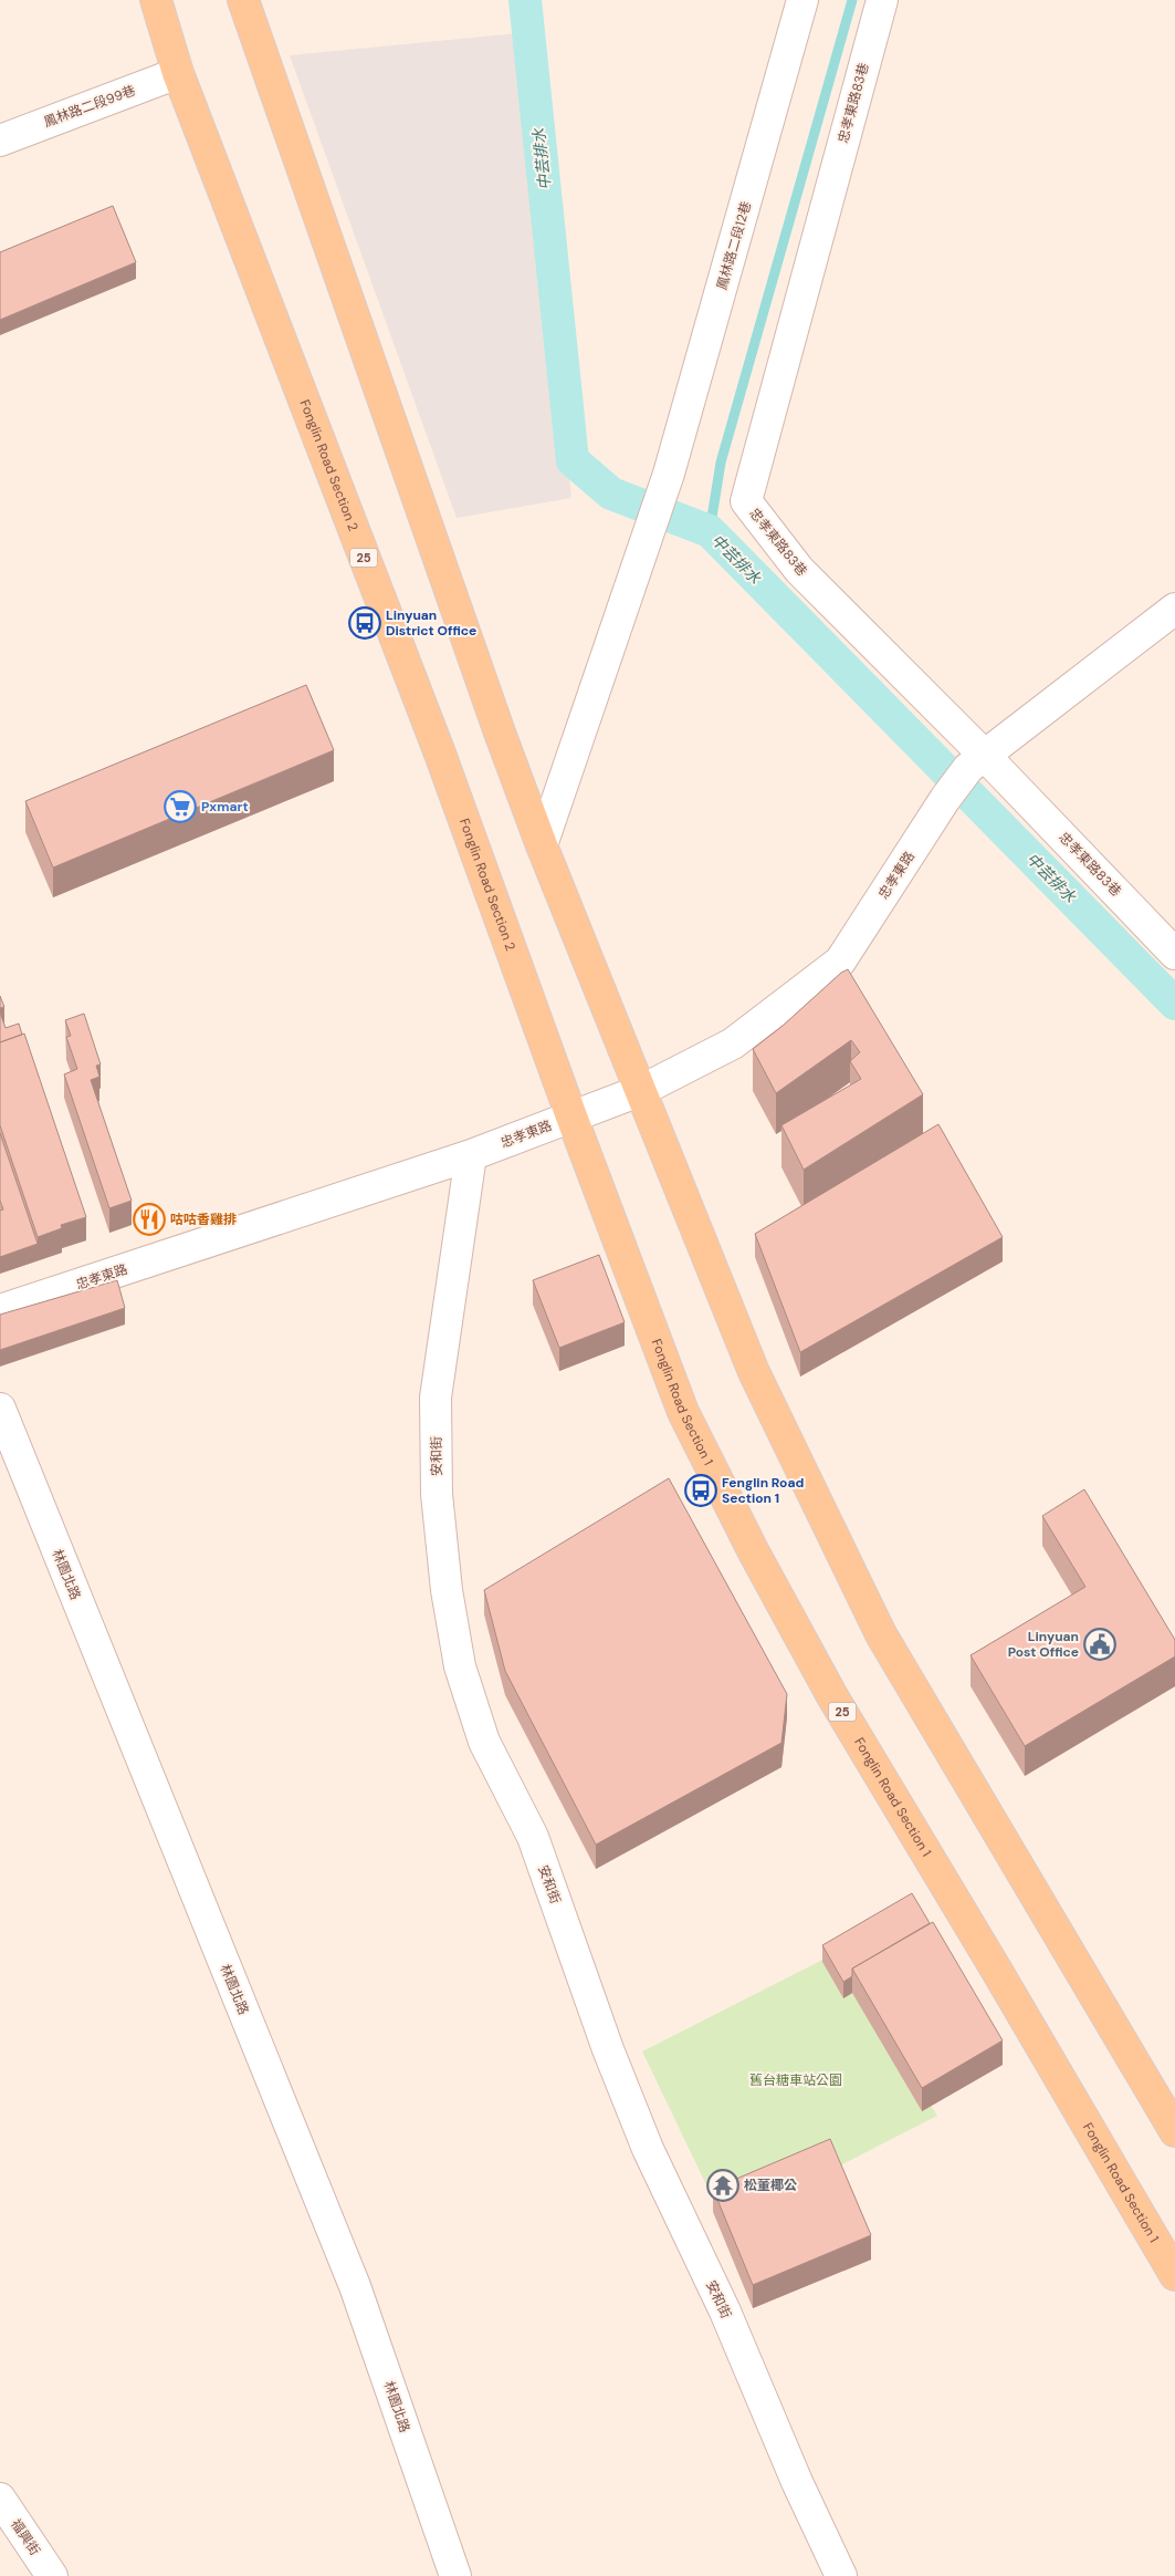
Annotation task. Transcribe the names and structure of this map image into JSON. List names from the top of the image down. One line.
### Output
{"streets":{"main road":["Fonglin Road Section 2","25","Fonglin Road Section 1"],"street":["忠孝東路83巷","鳳林路二段99巷","鳳林路二段12巷","忠孝東路","安和街","林園北路","福興街"]},"crossings":[["忠孝東路83巷","忠孝東路"],["鳳林路二段99巷","Fonglin Road Section 2"],["Fonglin Road Section 2","忠孝東路"],["Fonglin Road Section 2","Fonglin Road Section 1"],["忠孝東路","Fonglin Road Section 1"],["忠孝東路","安和街"]],"water":["中芸排水"],"parks":["舊台糖車站公園"],"places":{"bus stop":["Linyuan District Office","Fenglin Road Section 1"],"supermarket":["Pxmart"],"restaurant":["咕咕香雞排"],"public building":["Linyuan Post Office"],"temple":["松董椰公"]}}
